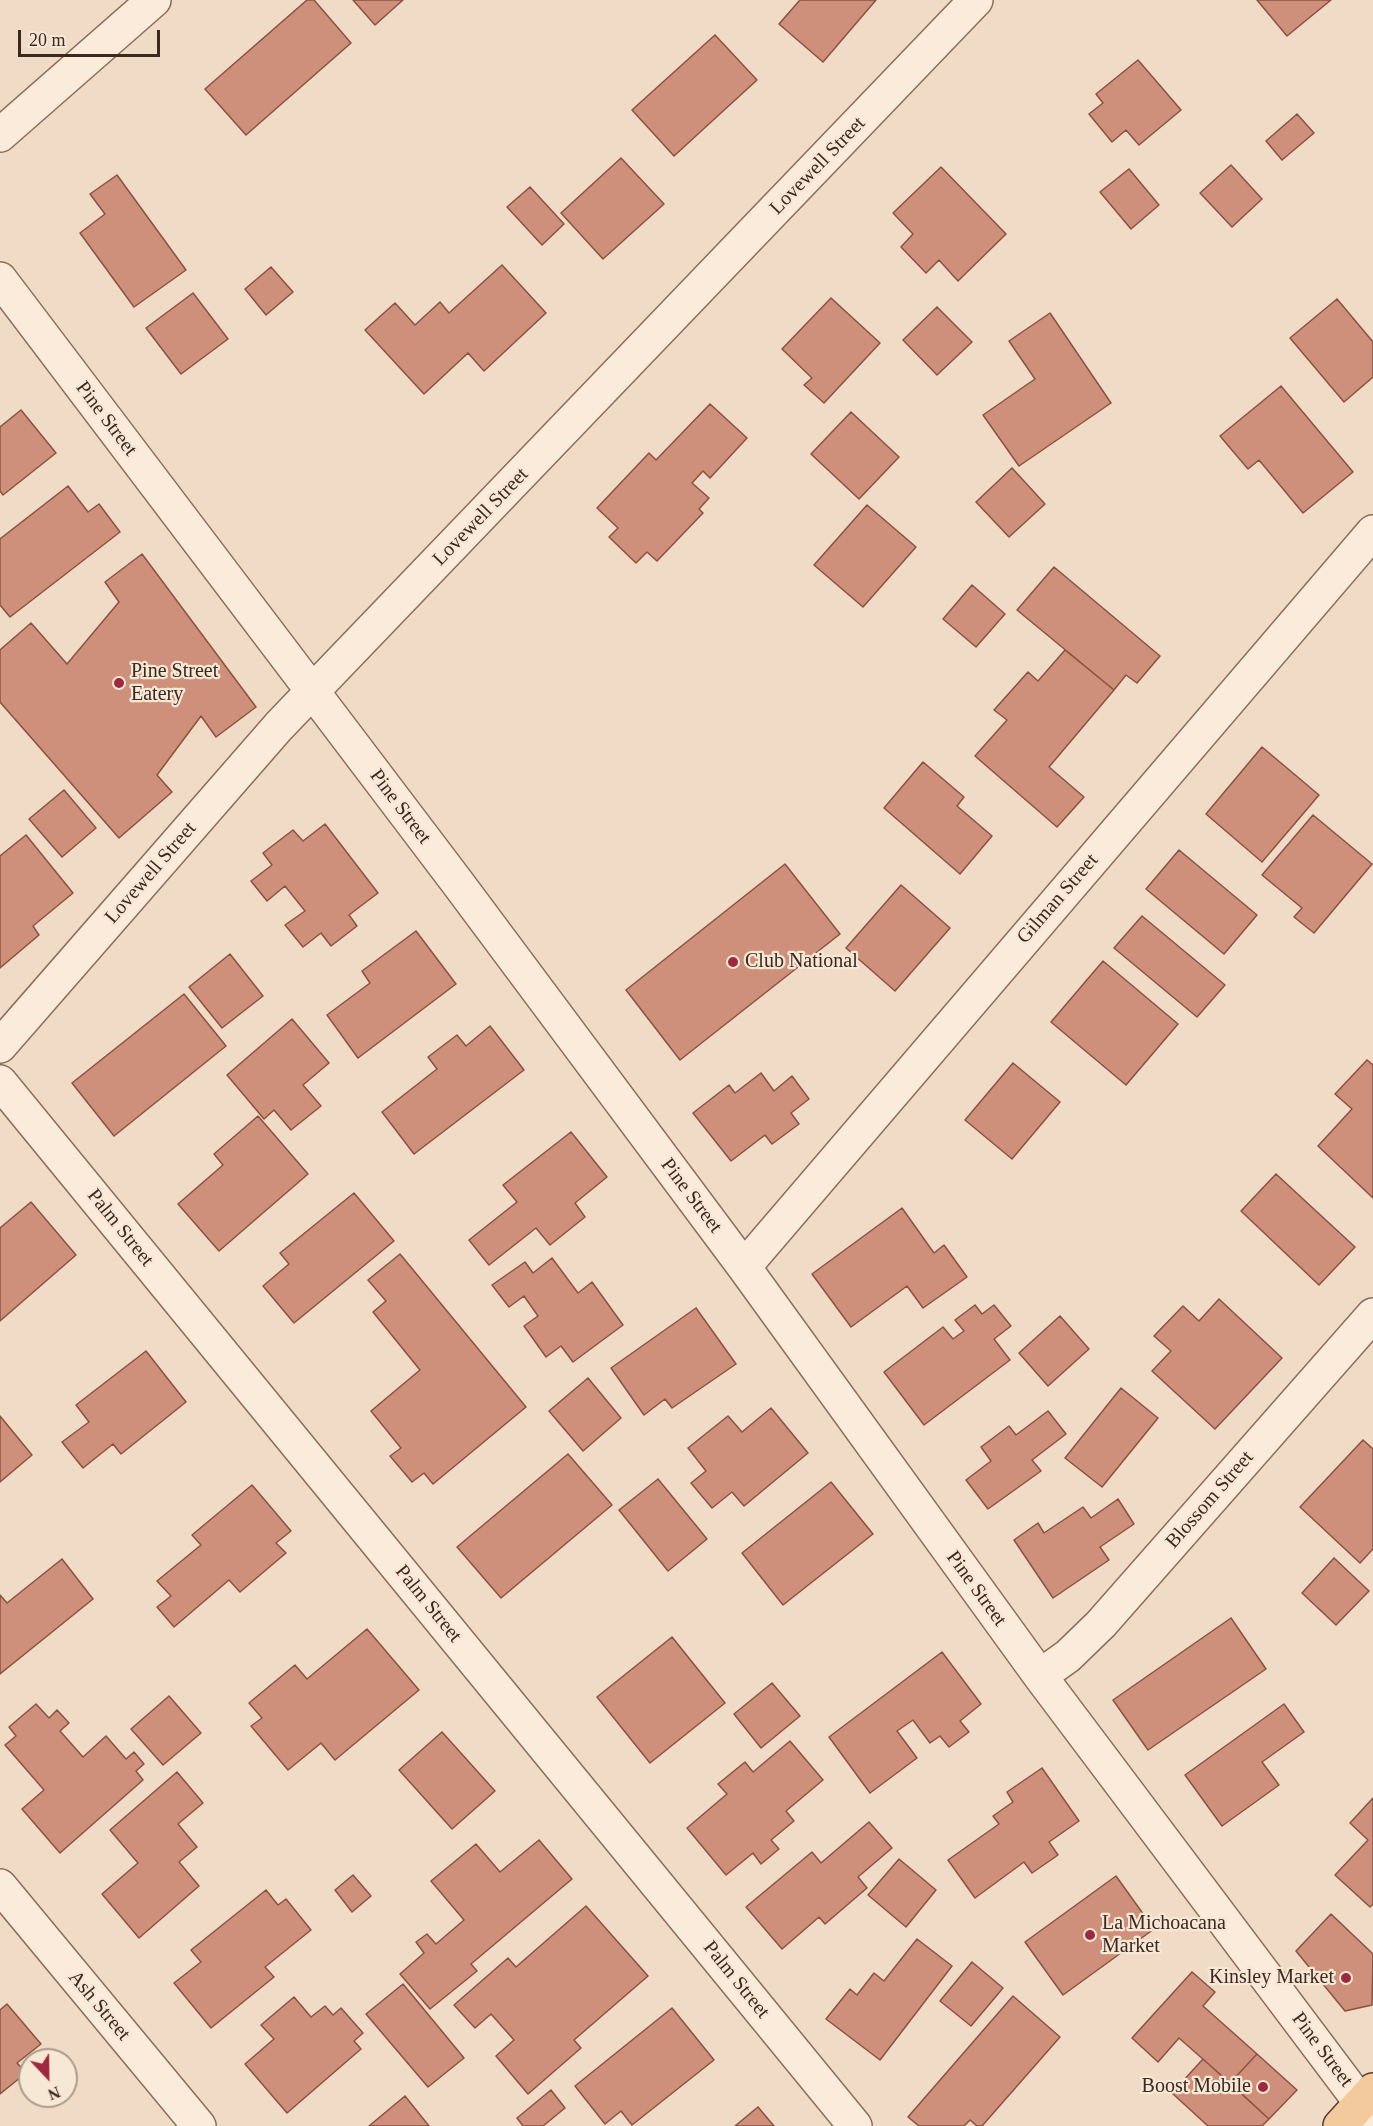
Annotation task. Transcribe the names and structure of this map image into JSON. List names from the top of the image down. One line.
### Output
{"streets":{"street":["Lovewell Street","Pine Street","Gilman Street","Palm Street","Blossom Street","Ash Street"]},"crossings":[["Lovewell Street","Pine Street"],["Pine Street","Gilman Street"],["Pine Street","Blossom Street"]],"places":["Pine Street Eatery","Club National","La Michoacana Market","Kinsley Market","Boost Mobile"],"scale_bar":"20 m","north":"bottom"}
